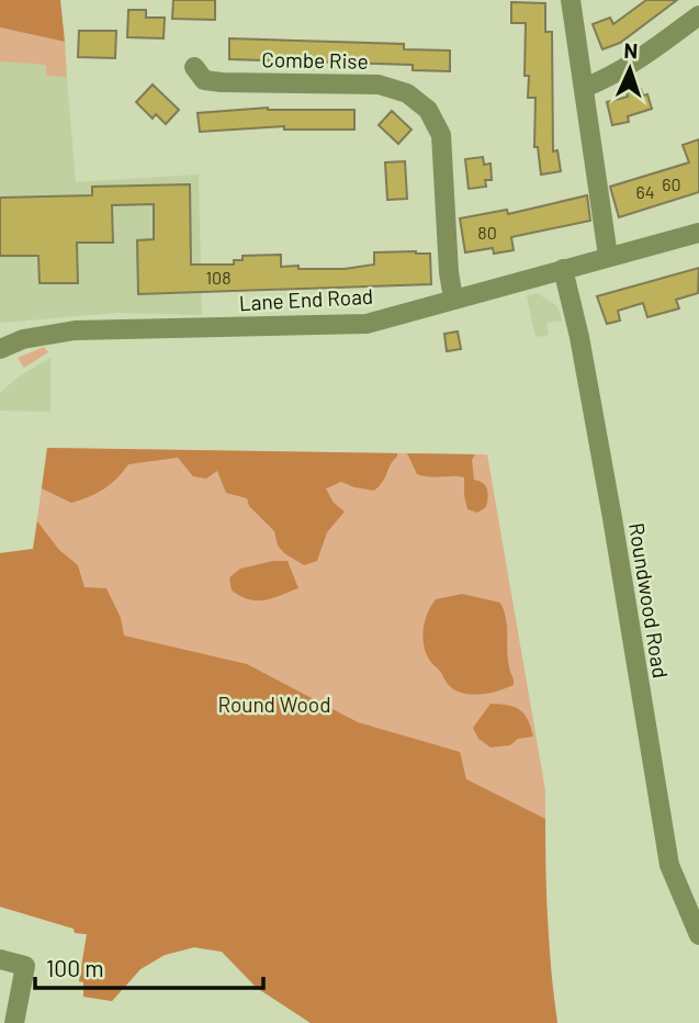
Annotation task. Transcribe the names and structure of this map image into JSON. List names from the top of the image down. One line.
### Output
{"streets":{"street":["Combe Rise","Lane End Road","Roundwood Road"]},"crossings":[["Combe Rise","Lane End Road"],["Lane End Road","Roundwood Road"]],"parks":["Round Wood"],"house_numbers":["60","64","80","108"],"scale_bar":"100 m","north":"top"}
